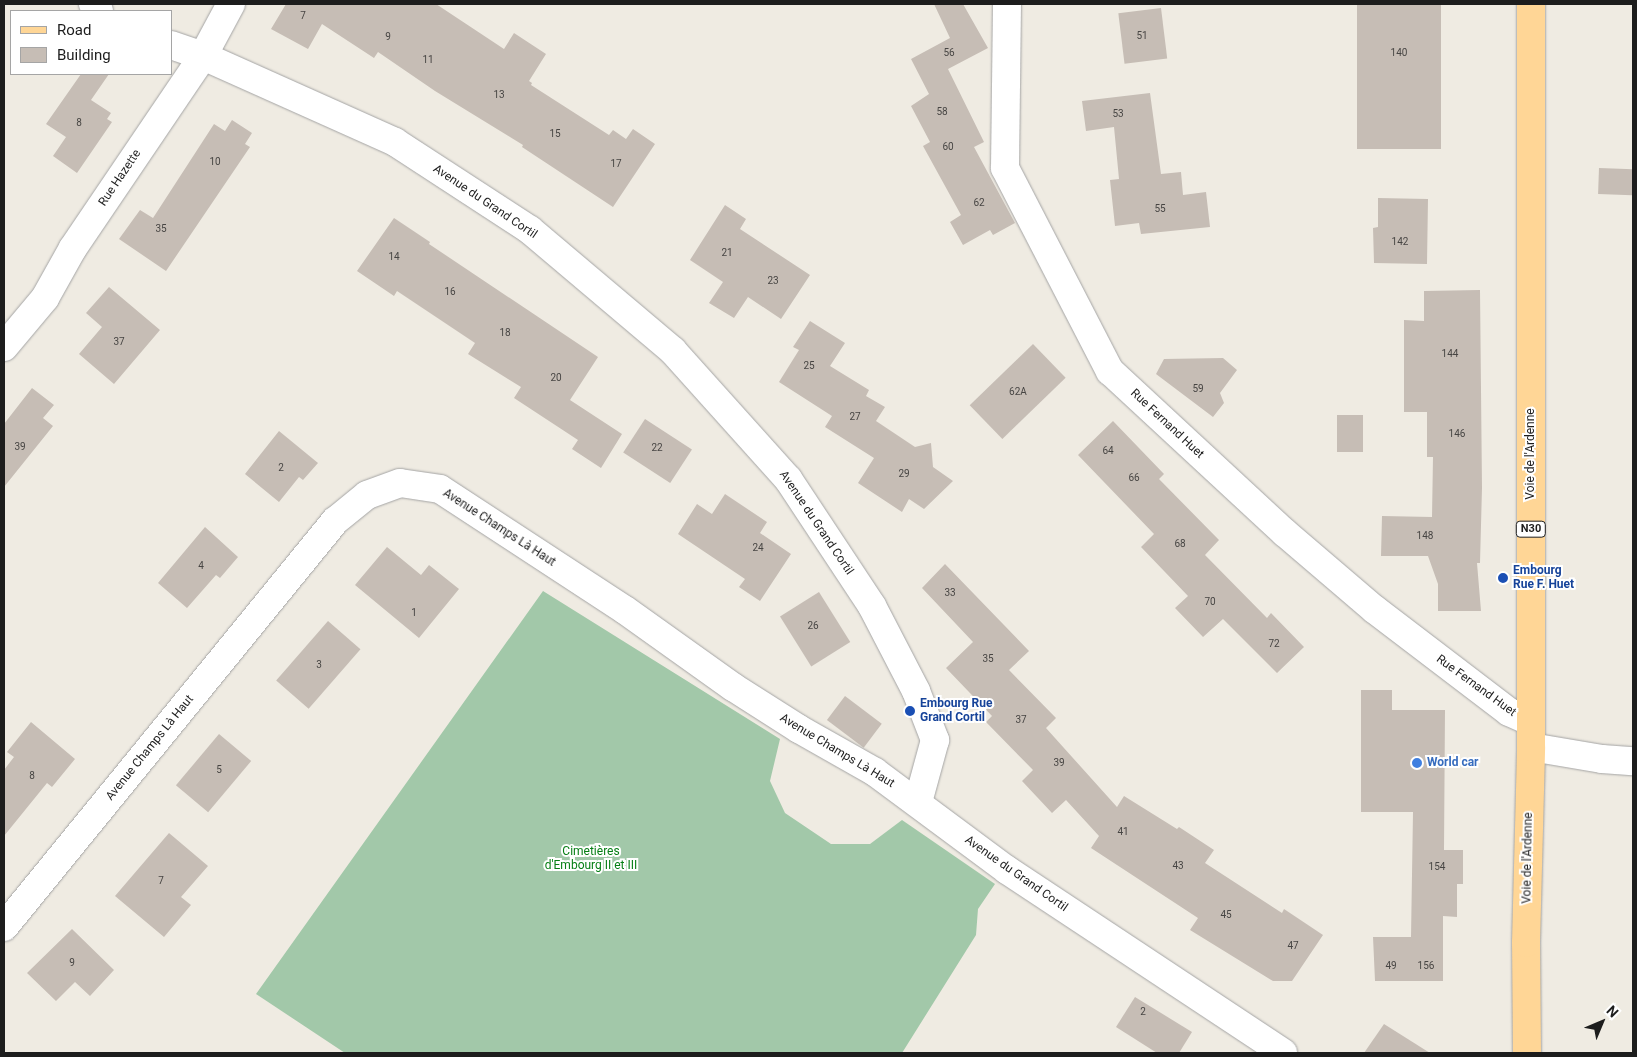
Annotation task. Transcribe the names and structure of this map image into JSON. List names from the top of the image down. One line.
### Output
{"streets":{"main road":["Voie de l'Ardenne","N30"],"street":["Rue Hazette","Avenue du Grand Cortil","Rue Fernand Huet","Avenue Champs Là Haut"]},"crossings":[["Rue Hazette","Avenue du Grand Cortil"],["Avenue du Grand Cortil","Avenue Champs Là Haut"],["Rue Fernand Huet","Voie de l'Ardenne"]],"parks":["Cimetières d'Embourg II et III"],"places":["Embourg Rue F. Huet","Embourg Rue Grand Cortil","World car"],"house_numbers":["7","51","9","56","140","11","13","58","53","8","15","60","10","17","62","55","35","142","21","14","23","16","18","37","144","25","20","59","62A","27","146","39","22","64","2","29","66","148","68","24","4","33","70","1","26","72","35","3","37","39","5","8","41","43","154","7","45","47","9","49","156","2"],"legend":["Road","Building"],"north":"top right"}
